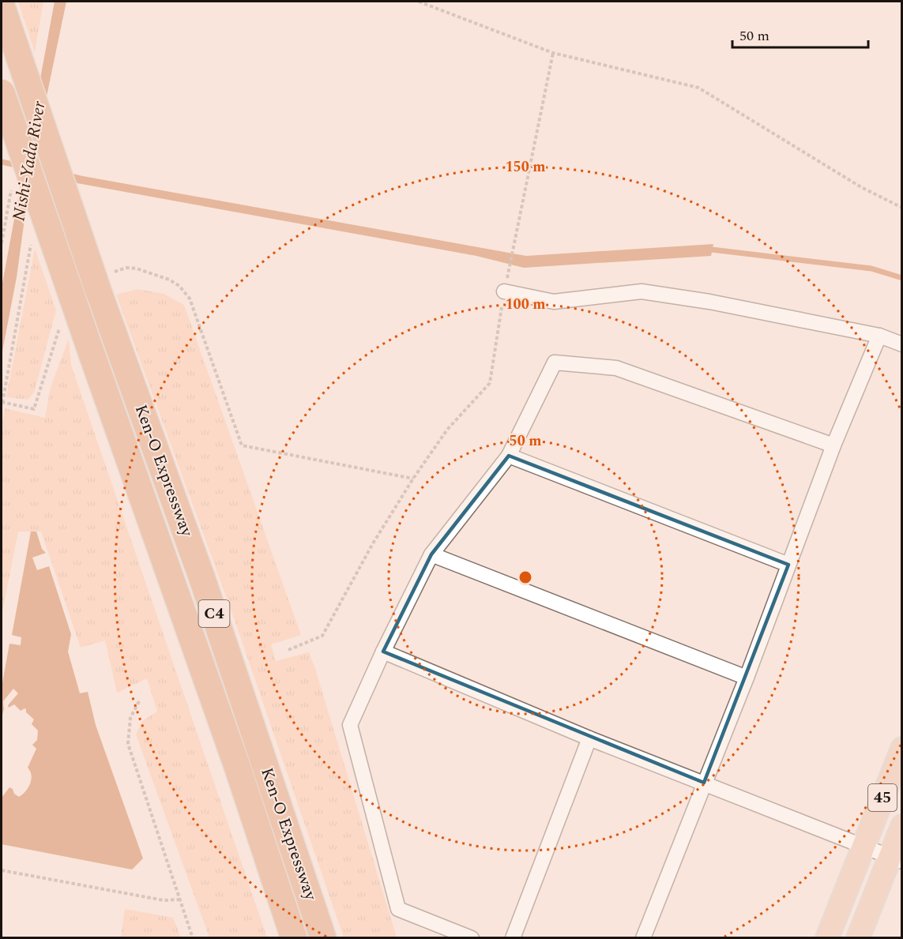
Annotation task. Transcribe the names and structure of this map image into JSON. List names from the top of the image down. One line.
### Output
{"streets":{"highway":["Ken-O Expressway","C4"],"main road":["45"]},"water":["Nishi-Yada River"],"scale_bar":"50 m","rings":["150 m","100 m","50 m"]}
